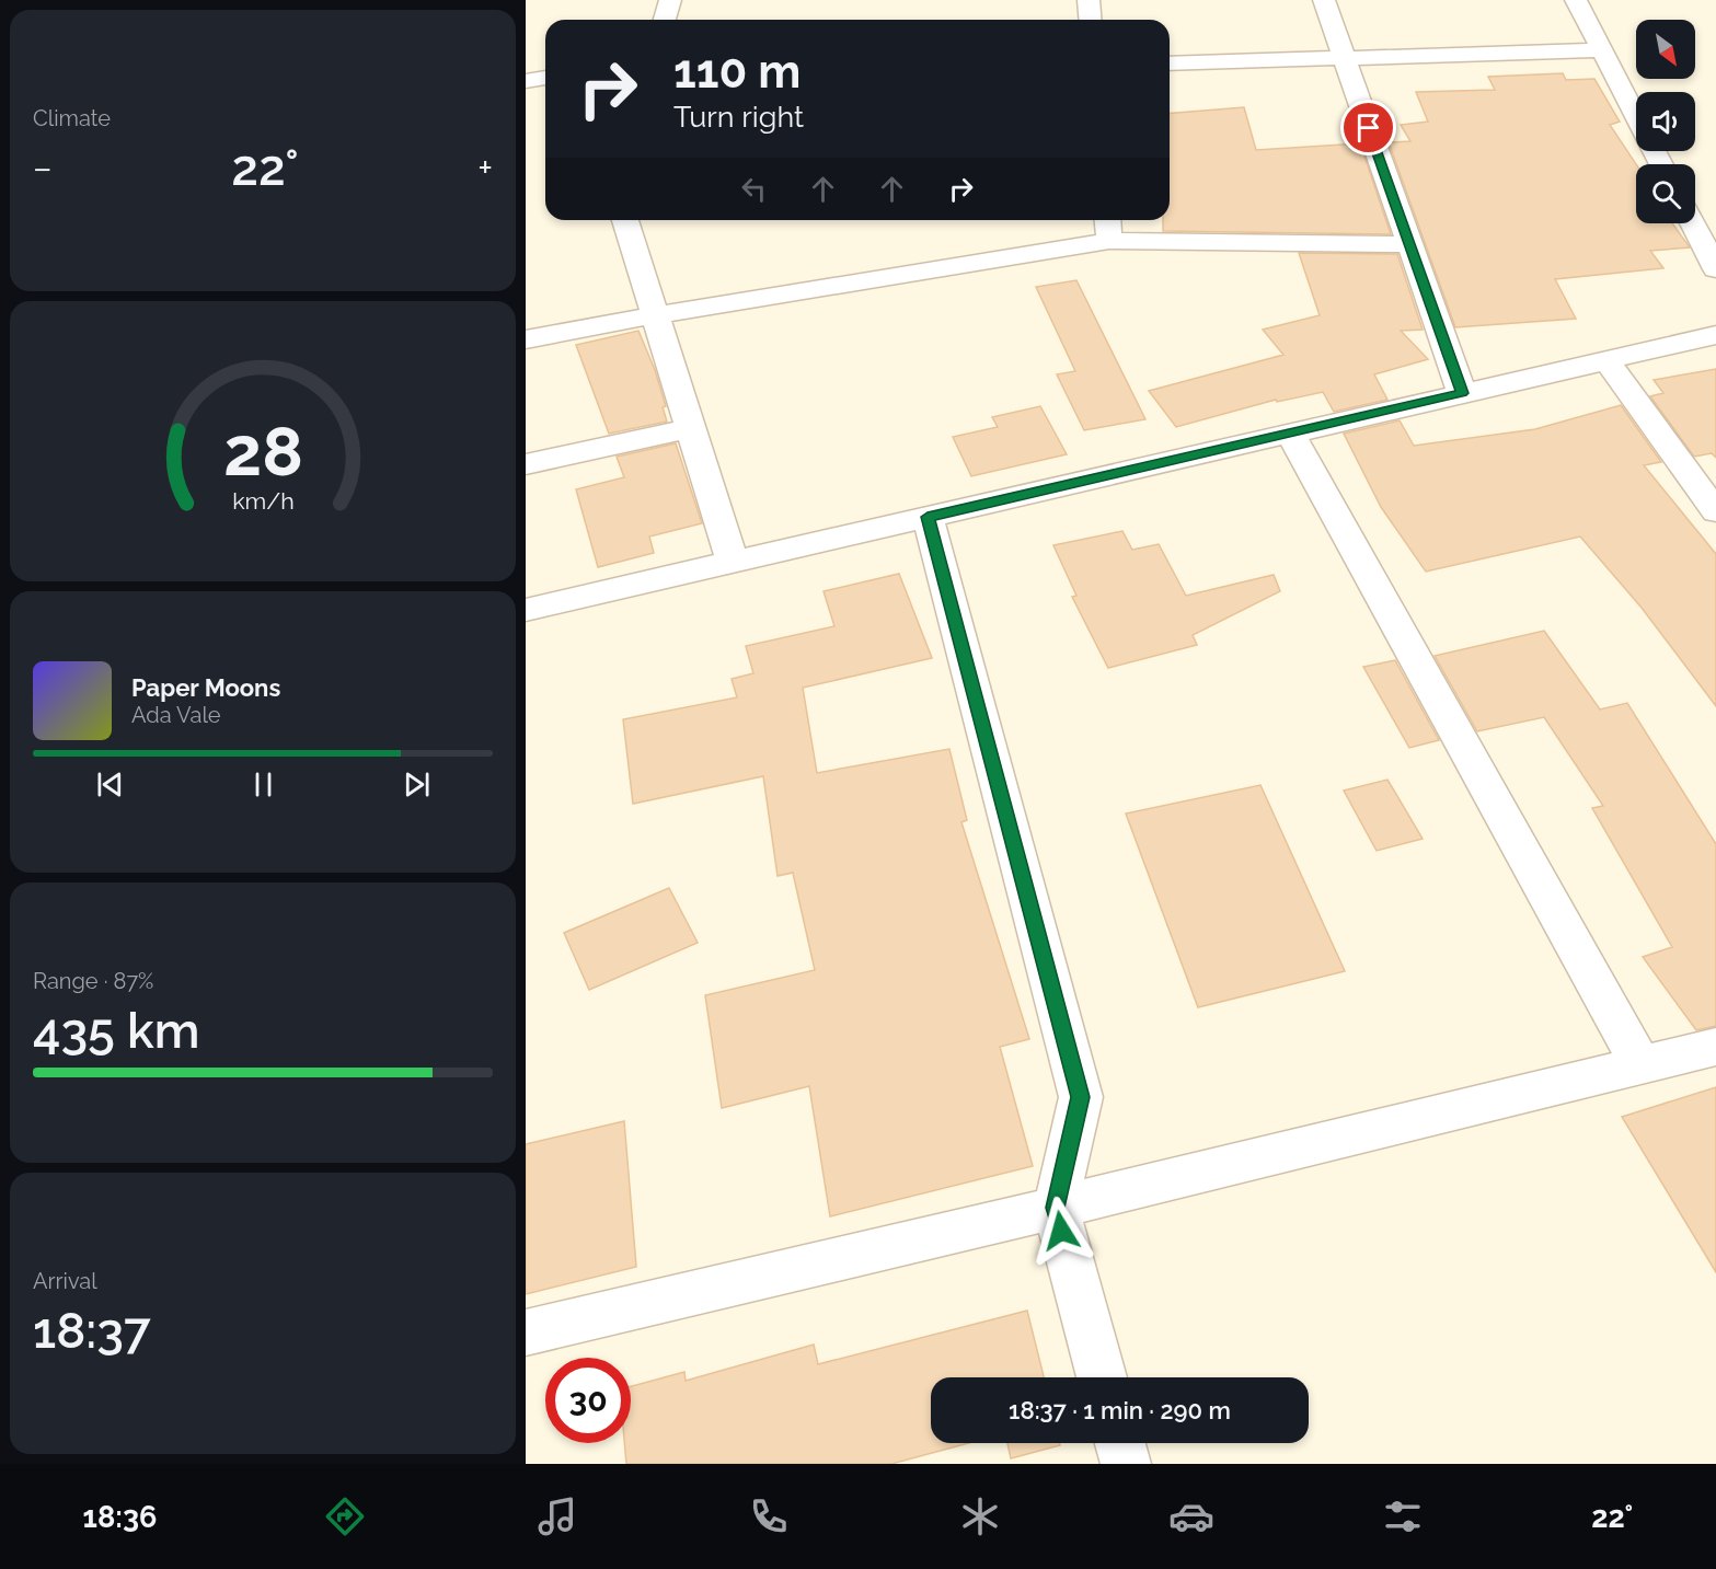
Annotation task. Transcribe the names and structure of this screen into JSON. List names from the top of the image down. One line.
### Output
{"north":"bottom right","page":{"tile":["Climate",["Range · 87%","435 km"],["Arrival","18:37"]],"turn":["110 m","Turn right"],"heat":["−","22°","+"],"song":["Paper Moons","Ada Vale"],"limit":"30","trip":"18:37 · 1 min · 290 m","tabs":["18:36","22°"],"gauge":["28","km/h"]}}
